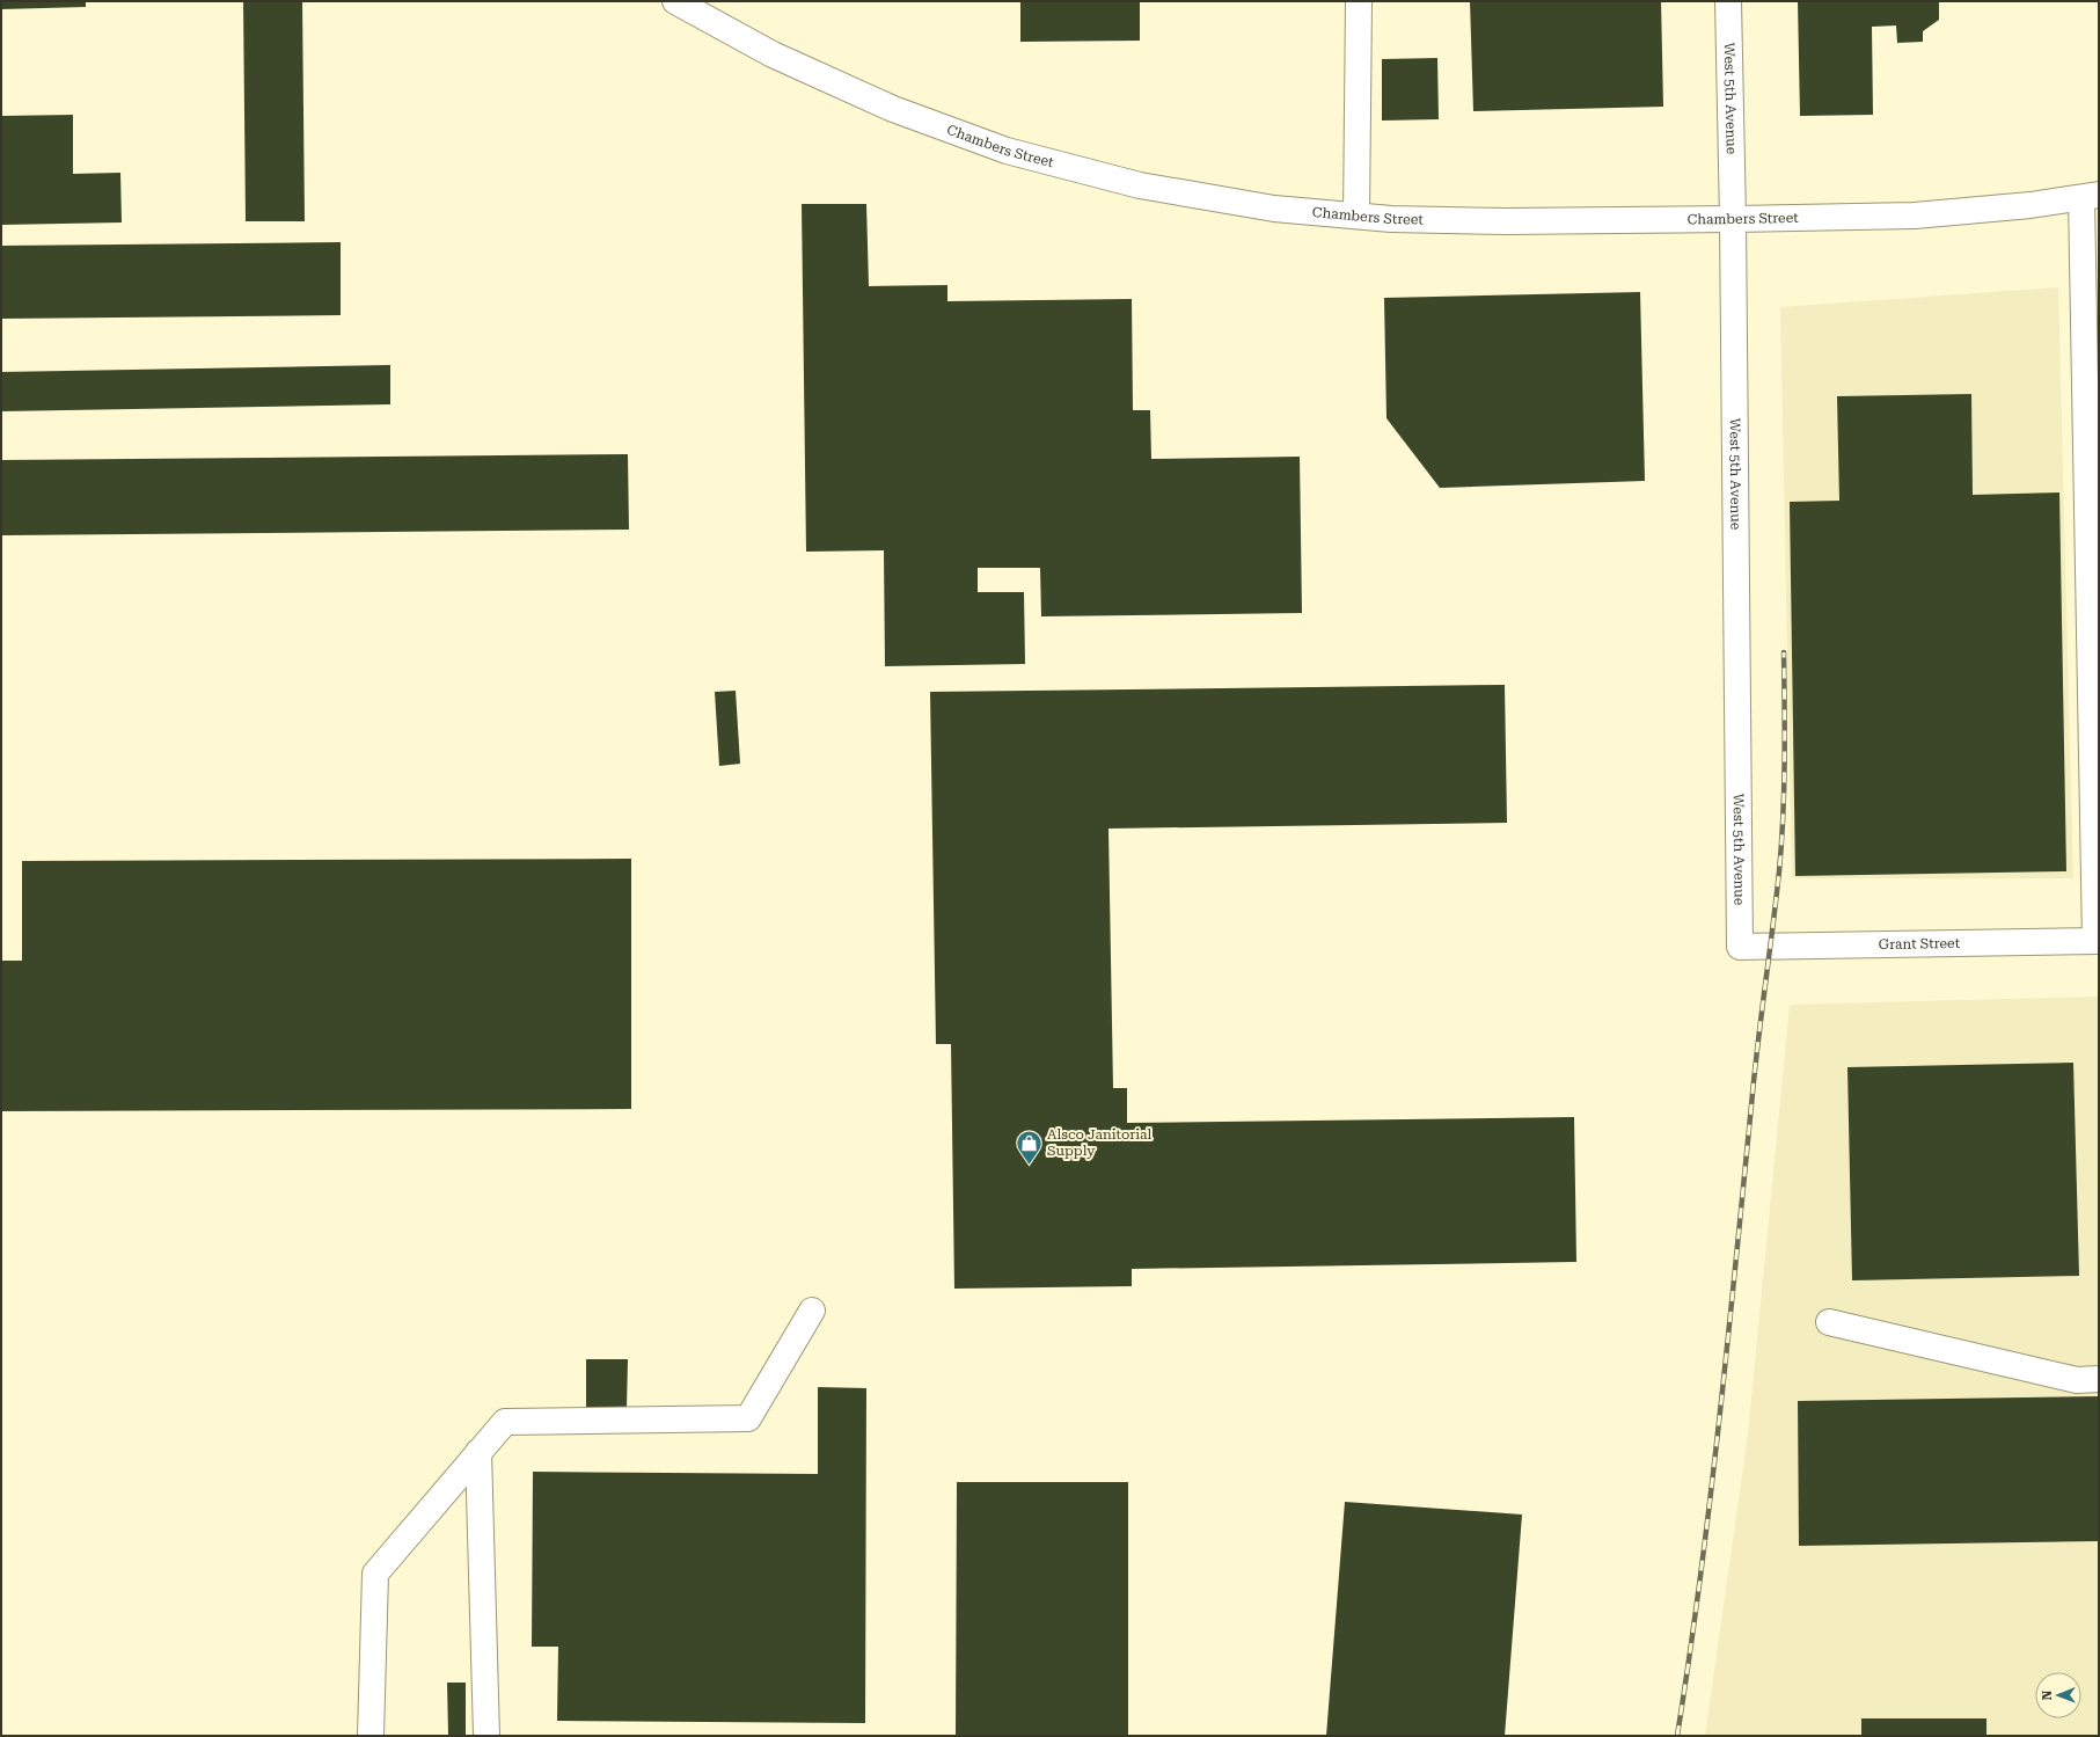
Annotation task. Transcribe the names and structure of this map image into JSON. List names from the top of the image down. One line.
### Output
{"streets":{"main road":["West 5th Avenue","Chambers Street","Grant Street"]},"crossings":[["West 5th Avenue","Chambers Street"],["West 5th Avenue","Grant Street"]],"places":{"shop":["Alsco Janitorial Supply"]},"north":"left"}
